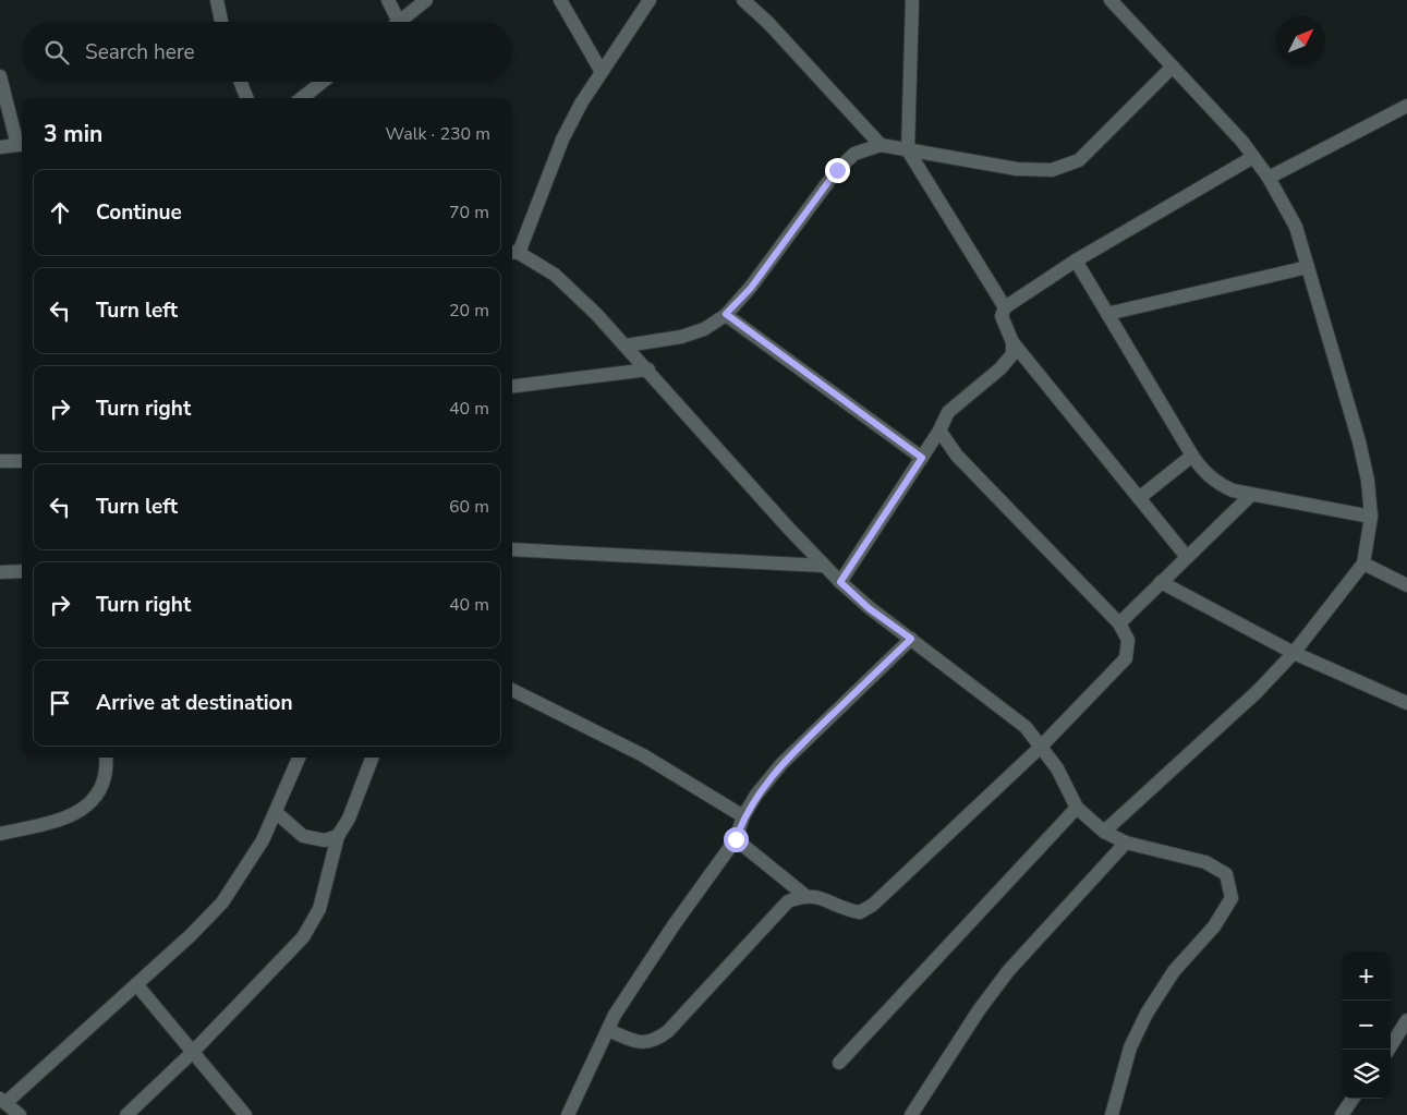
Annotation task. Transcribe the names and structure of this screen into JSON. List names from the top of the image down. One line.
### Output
{"north":"top right","page":{"search":"Search here","heading":["3 min","Walk · 230 m"],"list":[["Continue","70 m"],["Turn left","20 m"],["Turn right","40 m"],["Turn left","60 m"],["Turn right","40 m"],"Arrive at destination"],"map_buttons":["+","−"]}}
